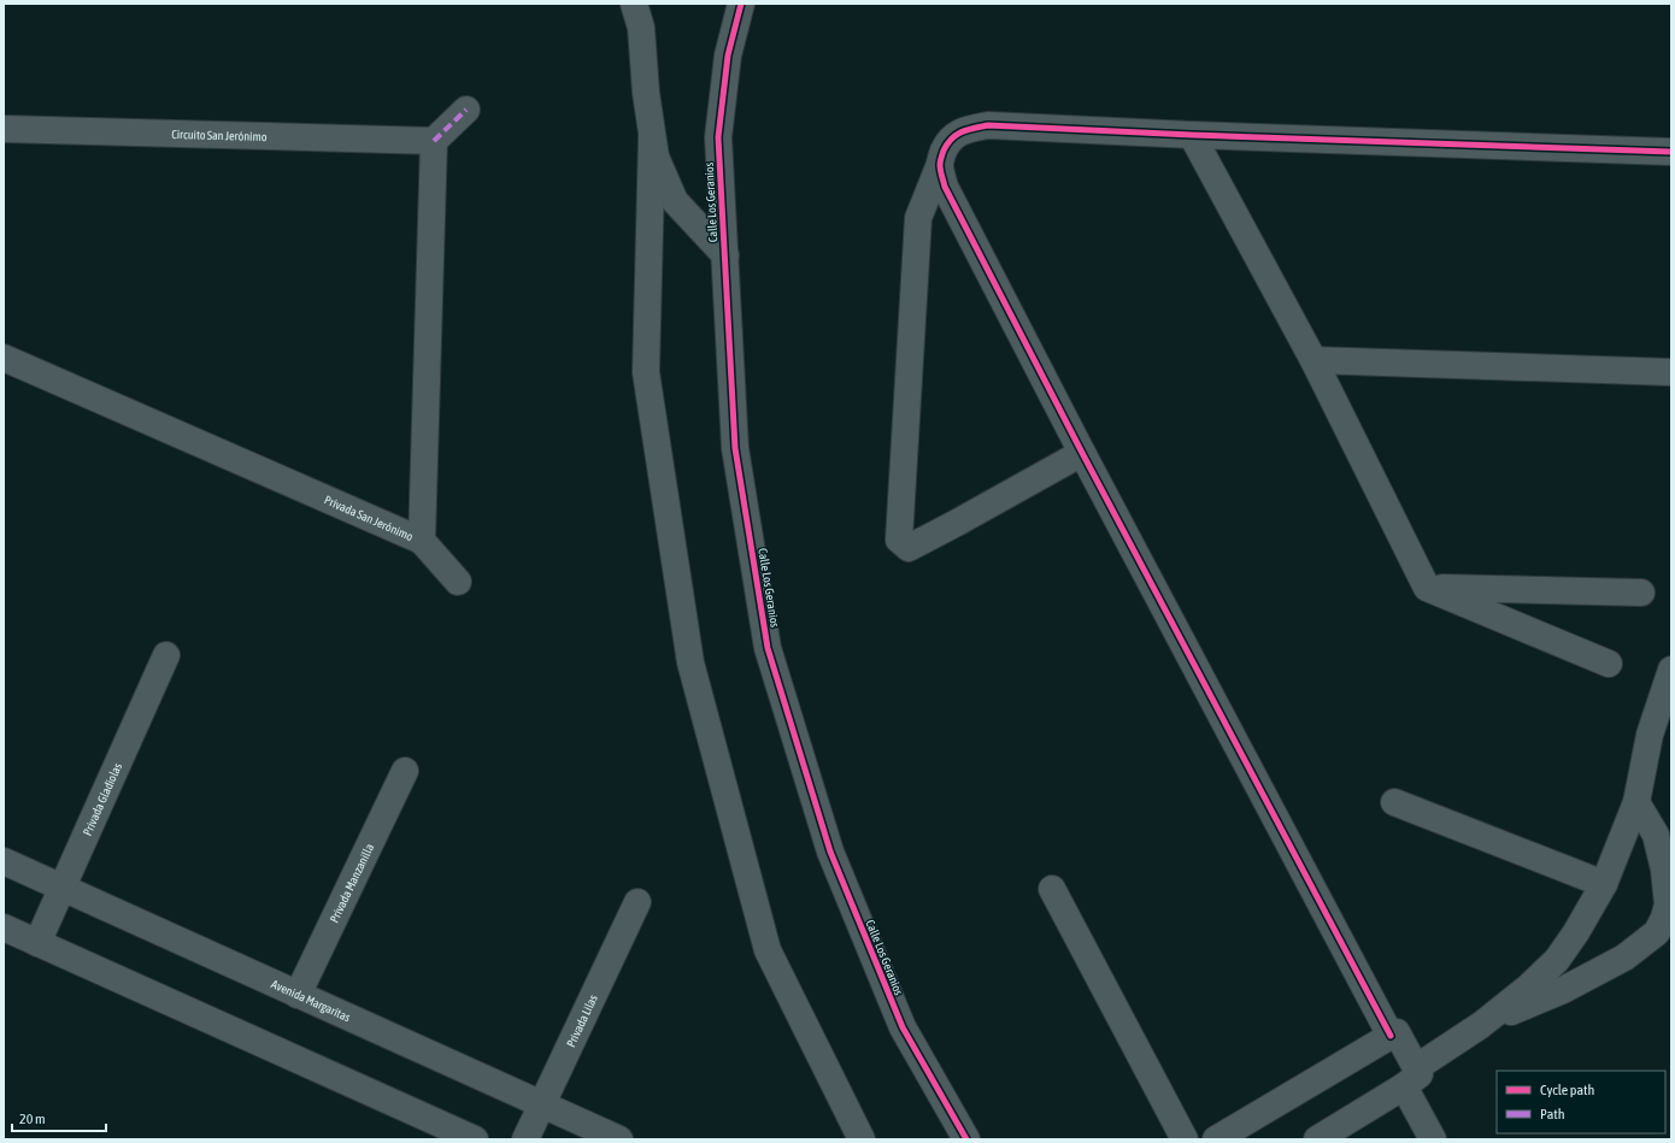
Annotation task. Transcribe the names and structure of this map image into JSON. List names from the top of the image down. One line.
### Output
{"streets":{"street":["Circuito San Jerónimo","Calle Los Geranios","Privada San Jerónimo","Privada Gladiolas","Privada Manzanilla","Avenida Margaritas","Privada Lilas"]},"crossings":[["Circuito San Jerónimo","Privada San Jerónimo"],["Privada Gladiolas","Avenida Margaritas"],["Privada Manzanilla","Avenida Margaritas"],["Avenida Margaritas","Privada Lilas"]],"legend":["Cycle path","Path"],"scale_bar":"20 m"}
